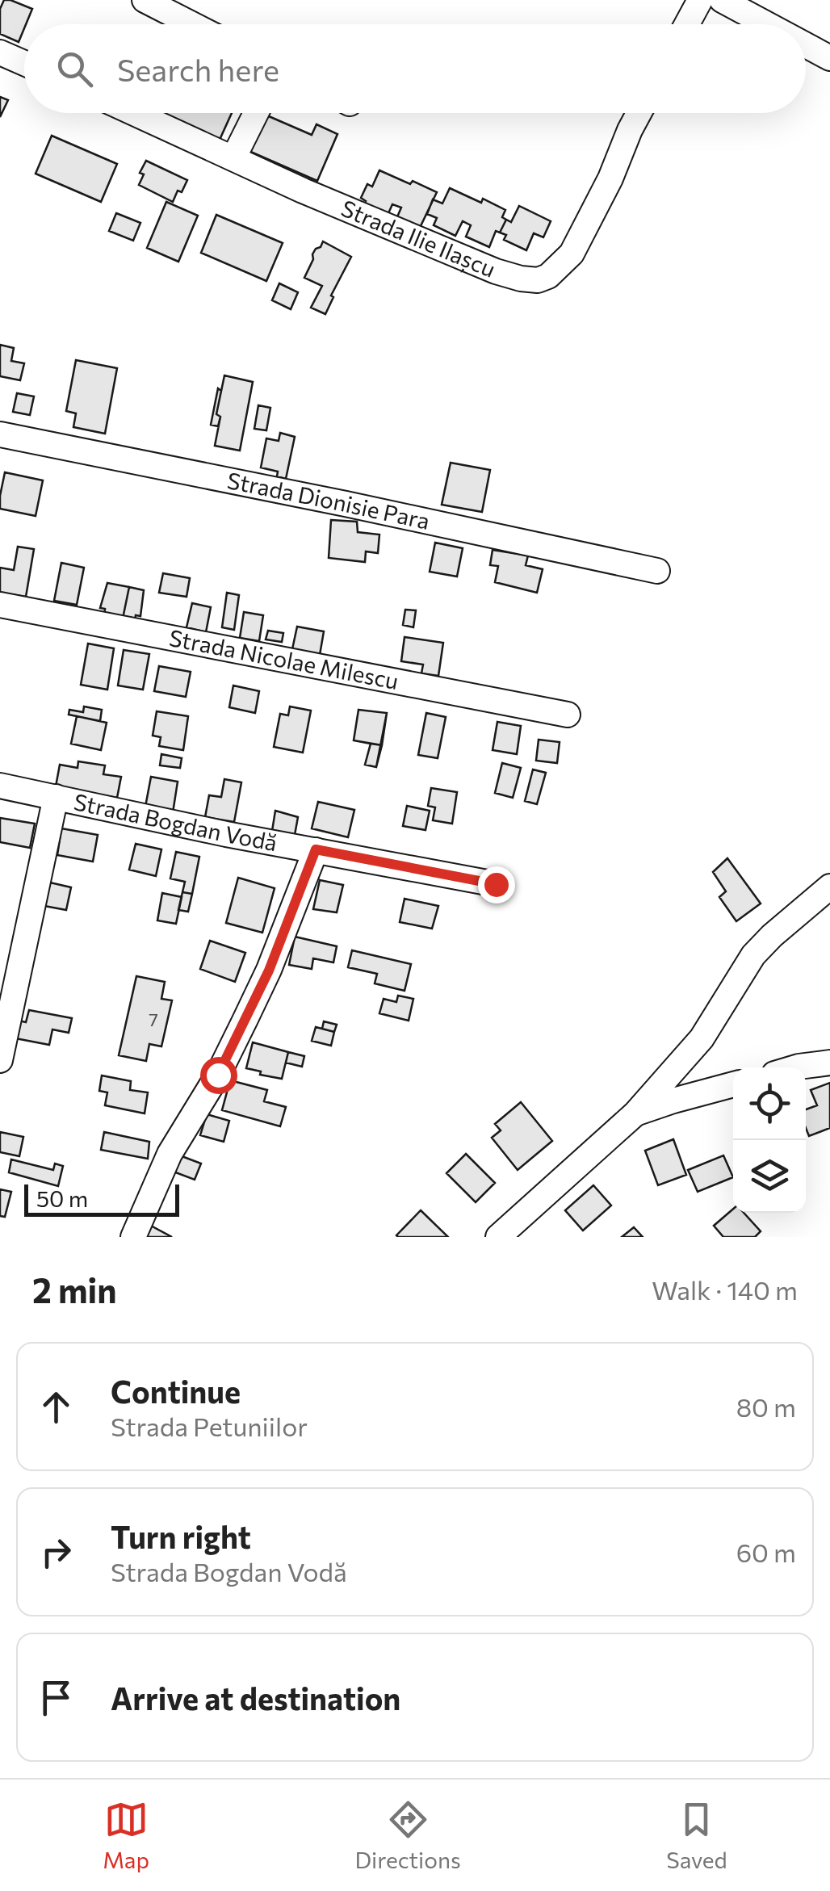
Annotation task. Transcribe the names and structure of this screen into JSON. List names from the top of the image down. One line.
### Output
{"streets":{"street":["Strada Ilie Ilașcu","Strada Dionisie Para","Strada Nicolae Milescu","Strada Bogdan Vodă"]},"house_numbers":["7"],"scale_bar":"50 m","page":{"search":"Search here","scale":"50 m","heading":["2 min","Walk · 140 m"],"list":[["Continue","Strada Petuniilor","80 m"],["Turn right","Strada Bogdan Vodă","60 m"],"Arrive at destination"],"nav":["Map","Directions","Saved"]}}
